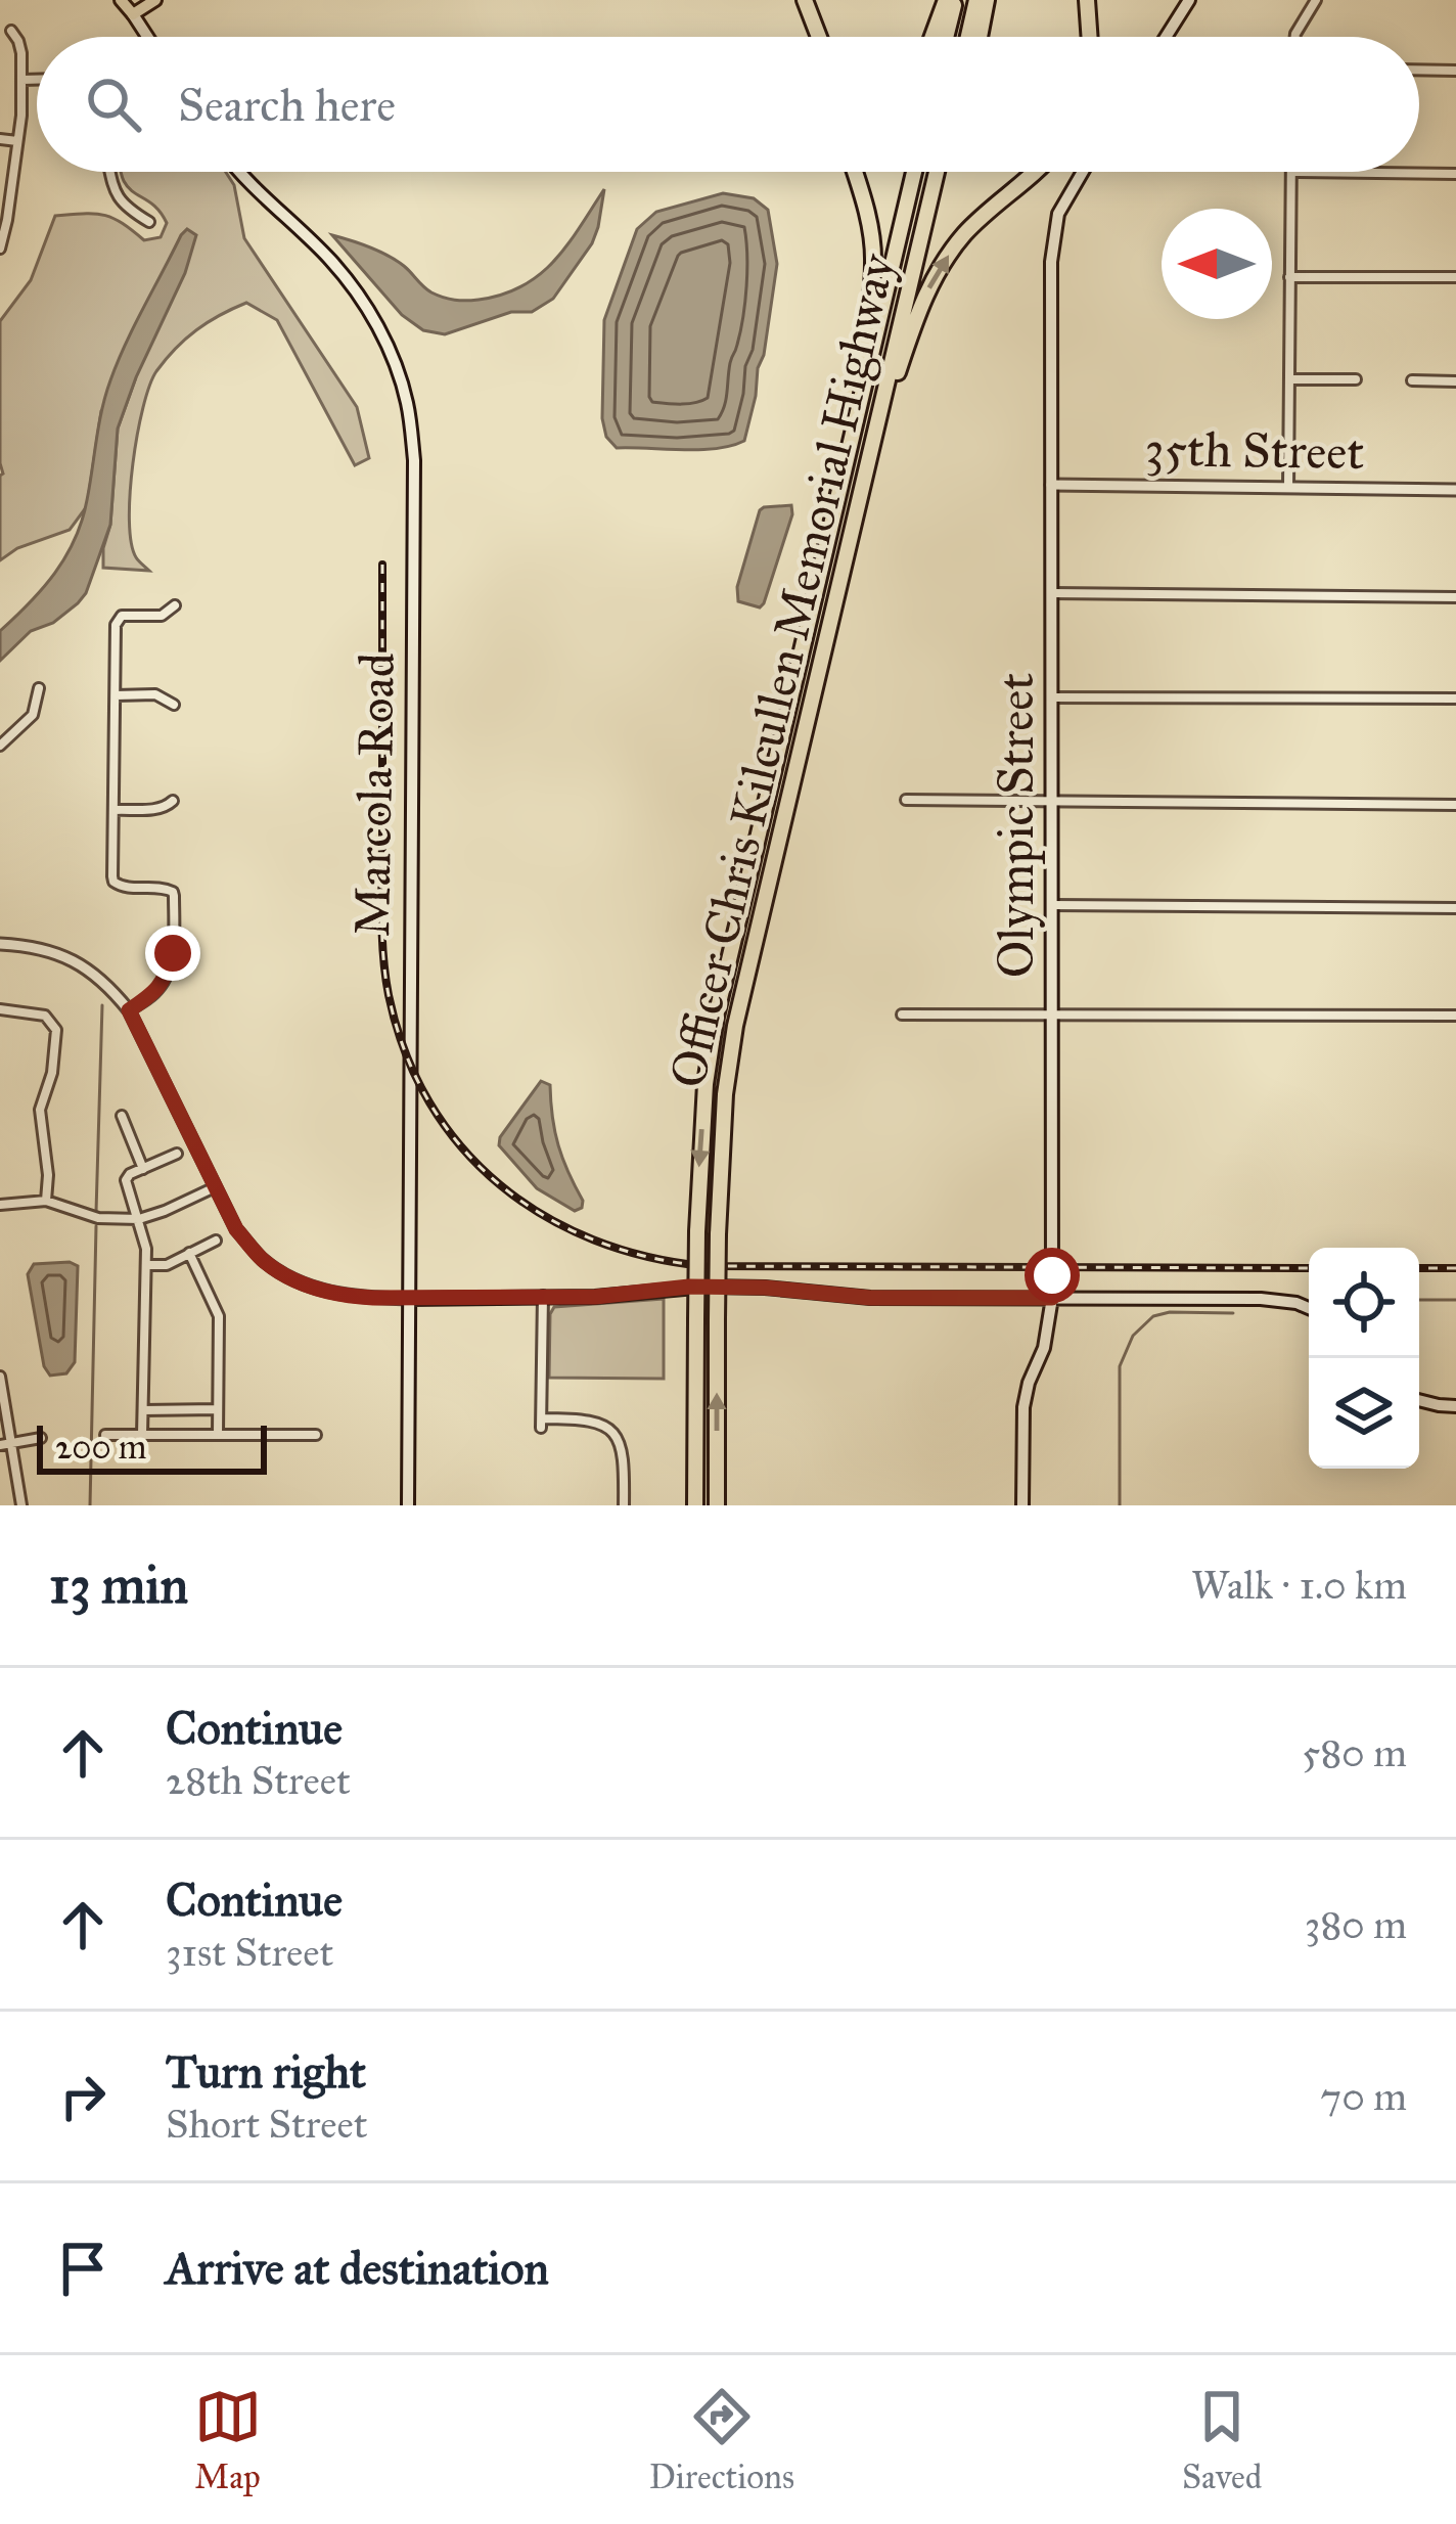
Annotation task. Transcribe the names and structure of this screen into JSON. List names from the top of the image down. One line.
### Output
{"streets":{"highway":["Officer Chris Kilcullen Memorial Highway"],"main road":["Marcola Road","Olympic Street"],"street":["35th Street"]},"crossings":[["35th Street","Olympic Street"]],"scale_bar":"200 m","north":"left","page":{"search":"Search here","scale":"200 m","heading":["13 min","Walk · 1.0 km"],"list":[["Continue","28th Street","580 m"],["Continue","31st Street","380 m"],["Turn right","Short Street","70 m"],"Arrive at destination"],"nav":["Map","Directions","Saved"]}}
